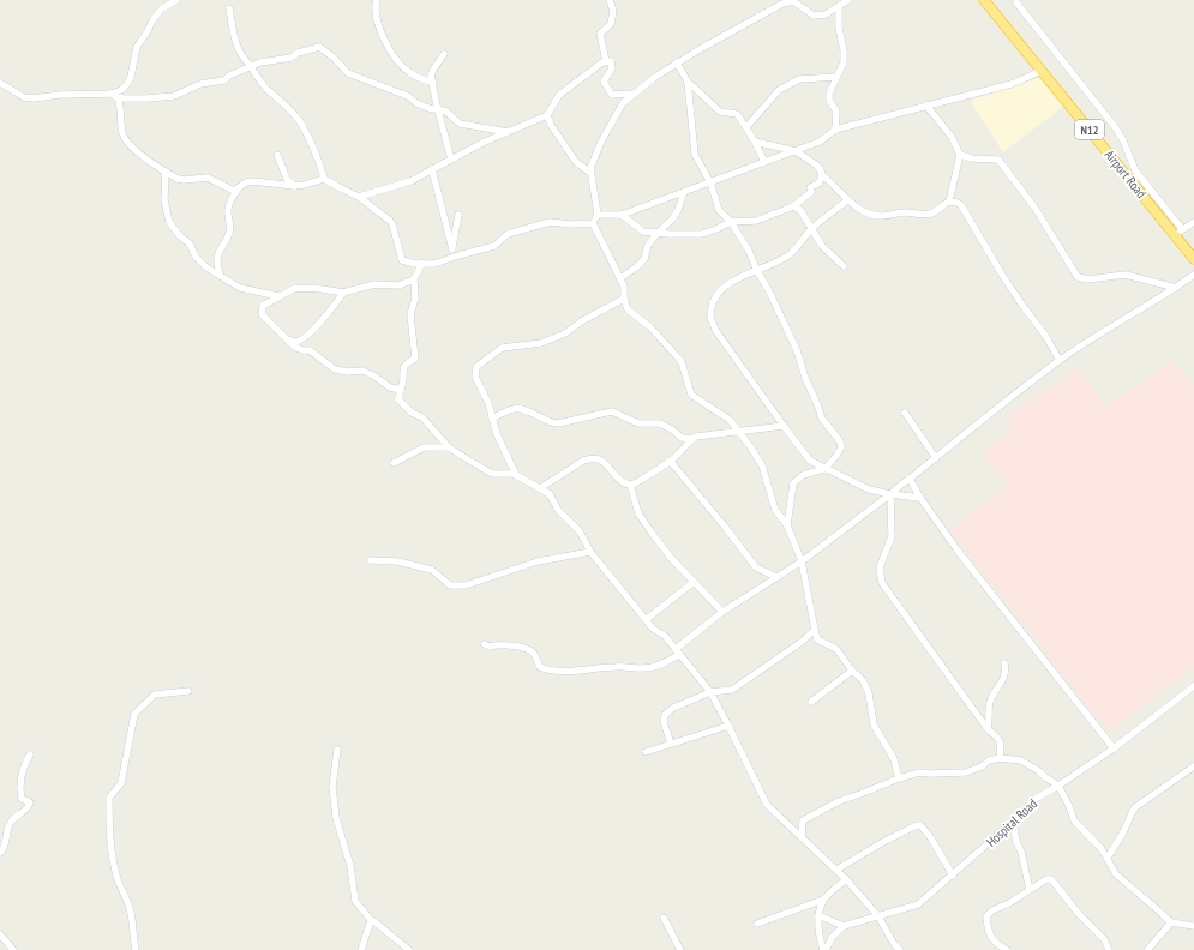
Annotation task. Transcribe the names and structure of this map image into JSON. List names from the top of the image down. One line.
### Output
{"streets":{"highway":["N12","Airport Road"],"street":["Hospital Road"]}}
